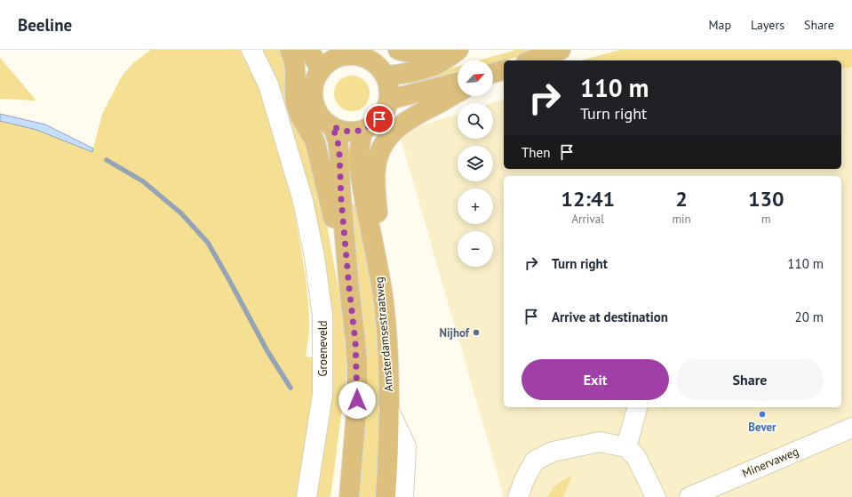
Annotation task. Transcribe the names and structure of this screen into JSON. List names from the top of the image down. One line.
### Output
{"streets":{"main road":["Amsterdamsestraatweg"],"street":["Groeneveld","Minervaweg"]},"places":["Nijhof","Bever"],"north":"top right","page":{"header":"Beeline","nav":["Map","Layers","Share"],"map_buttons":["+","−"],"turn":["110 m","Turn right"],"then":"Then","eta":["12:41","Arrival","2","min","130","m"],"list":[{"name":"Turn right","value":"110 m"},{"name":"Arrive at destination","value":"20 m"}],"buttons":["Exit","Share"]}}
